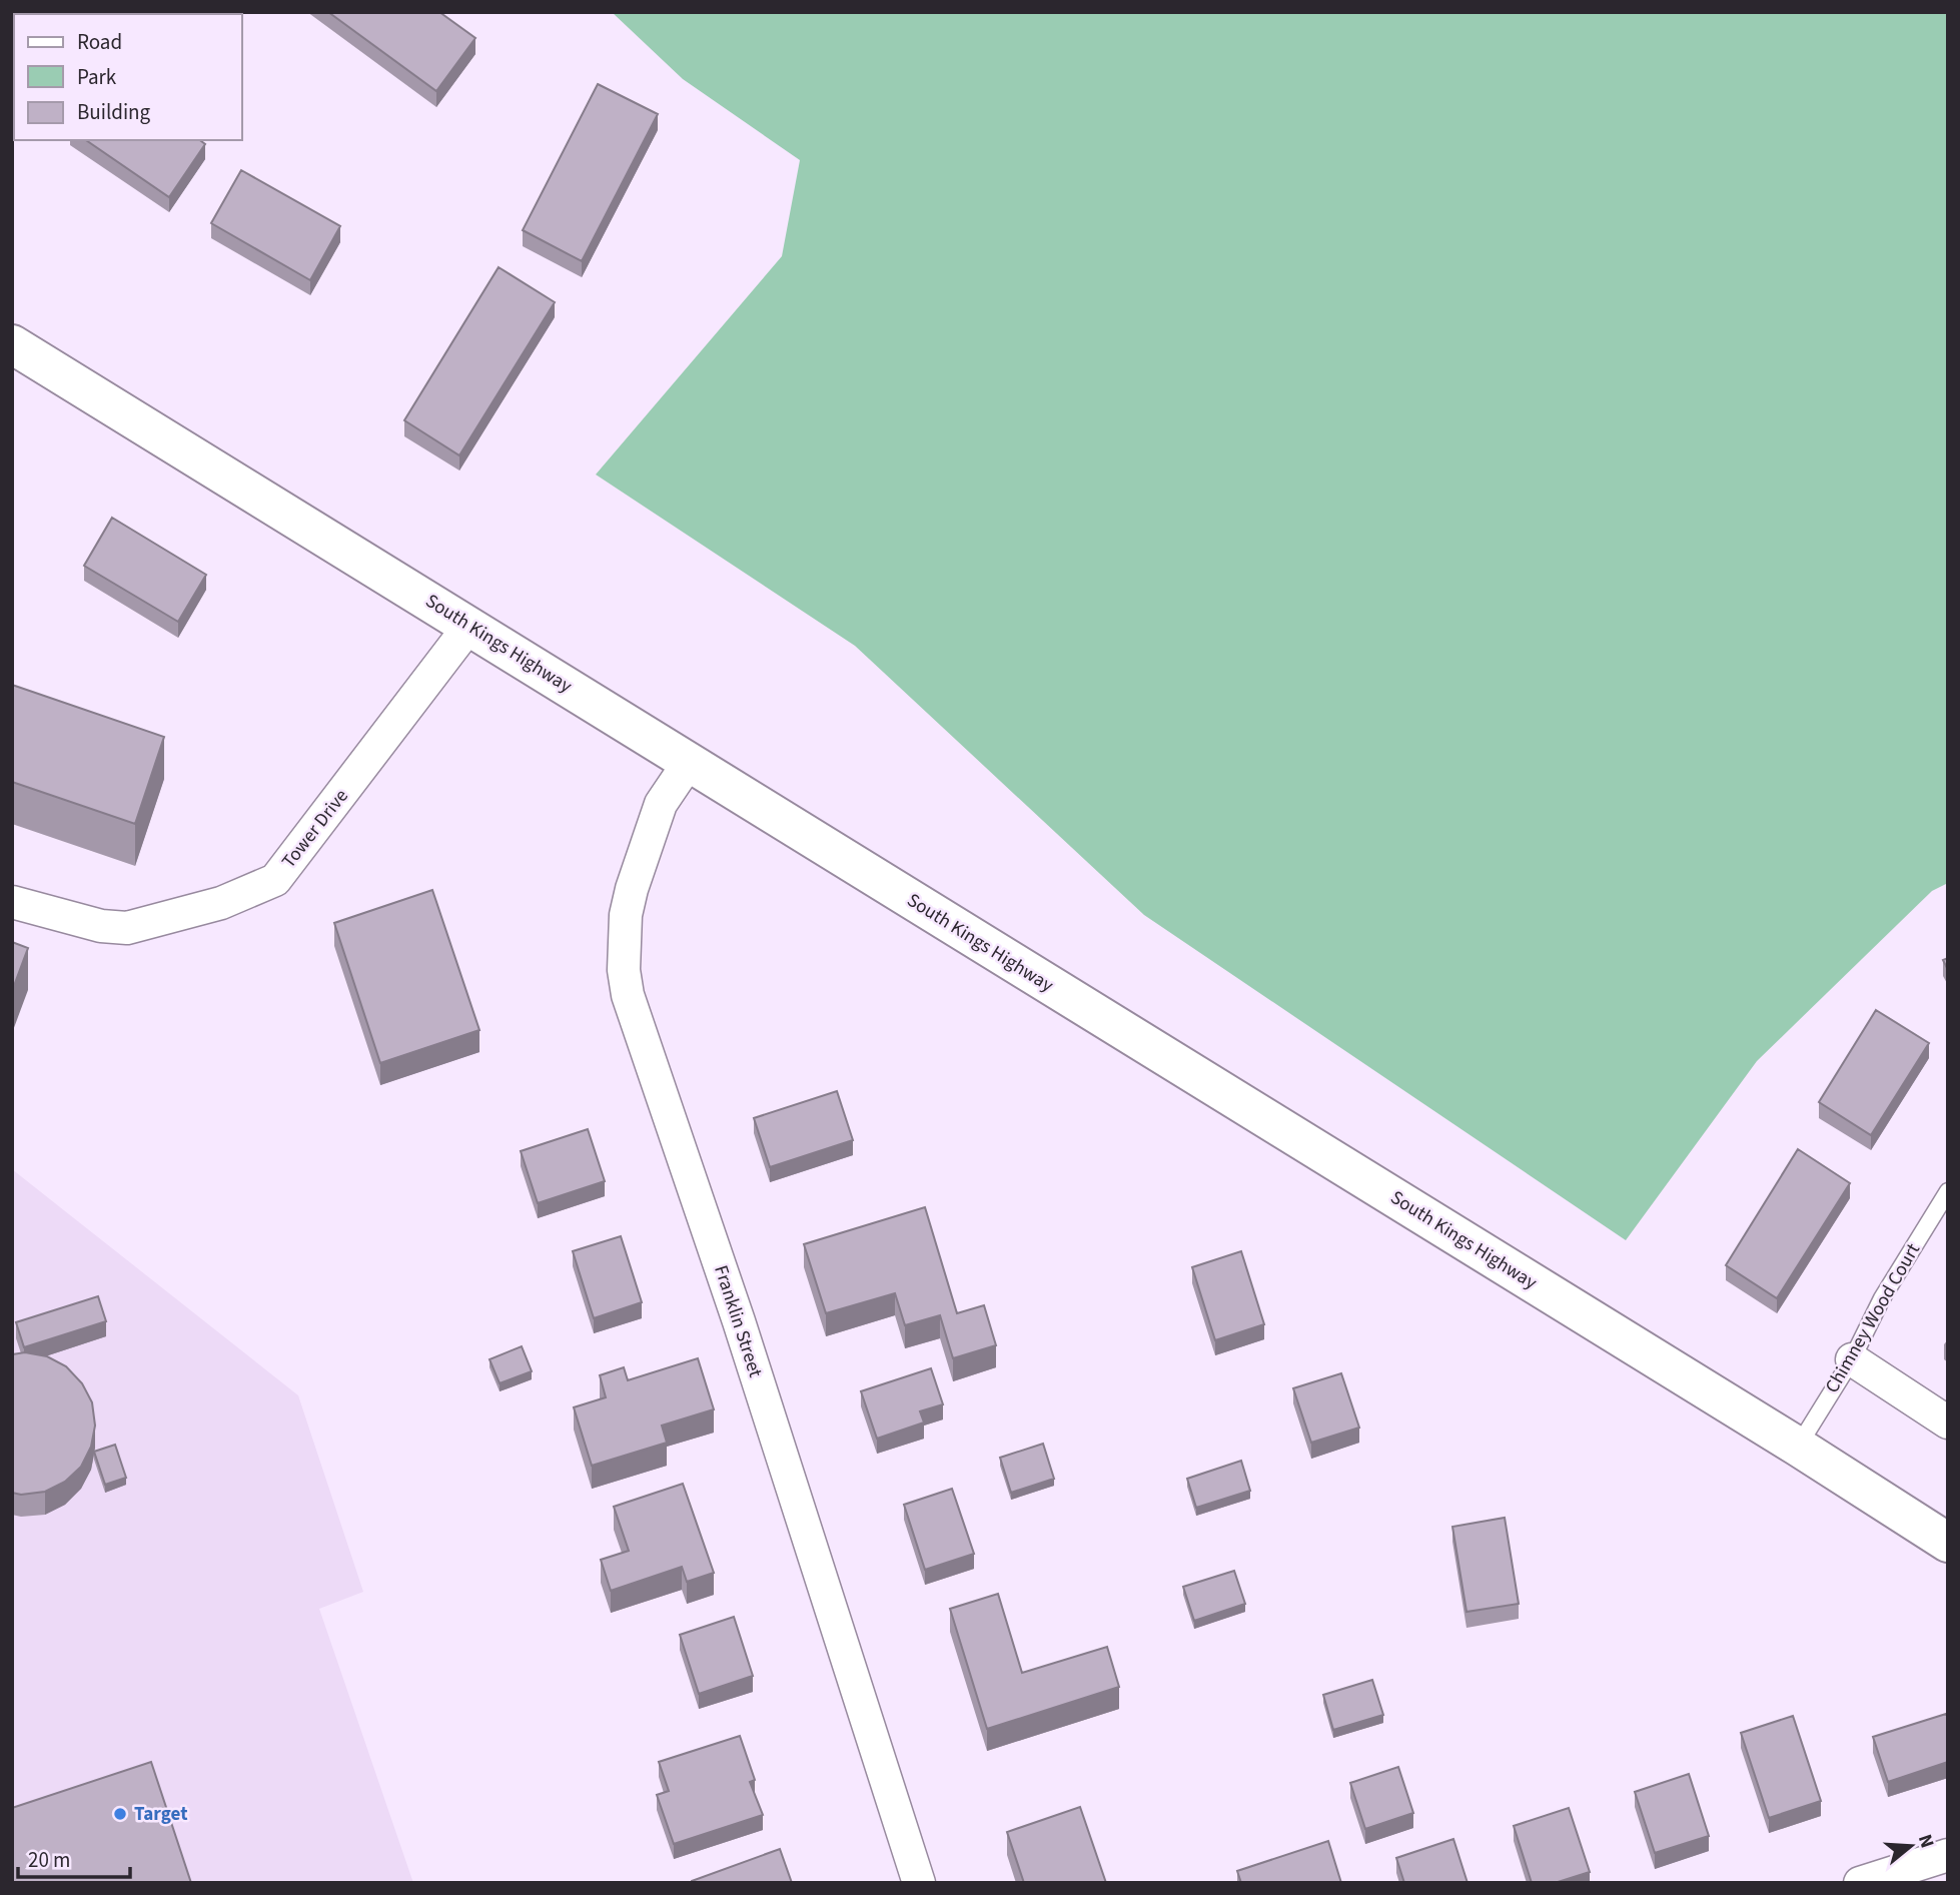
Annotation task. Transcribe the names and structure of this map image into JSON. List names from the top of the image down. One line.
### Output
{"streets":{"main road":["South Kings Highway"],"street":["Tower Drive","Franklin Street"],"lane":["Chimney Wood Court"]},"crossings":[["South Kings Highway","Tower Drive"],["South Kings Highway","Chimney Wood Court"],["South Kings Highway","Franklin Street"]],"places":["Target"],"legend":["Road","Park","Building"],"scale_bar":"20 m","north":"right"}
